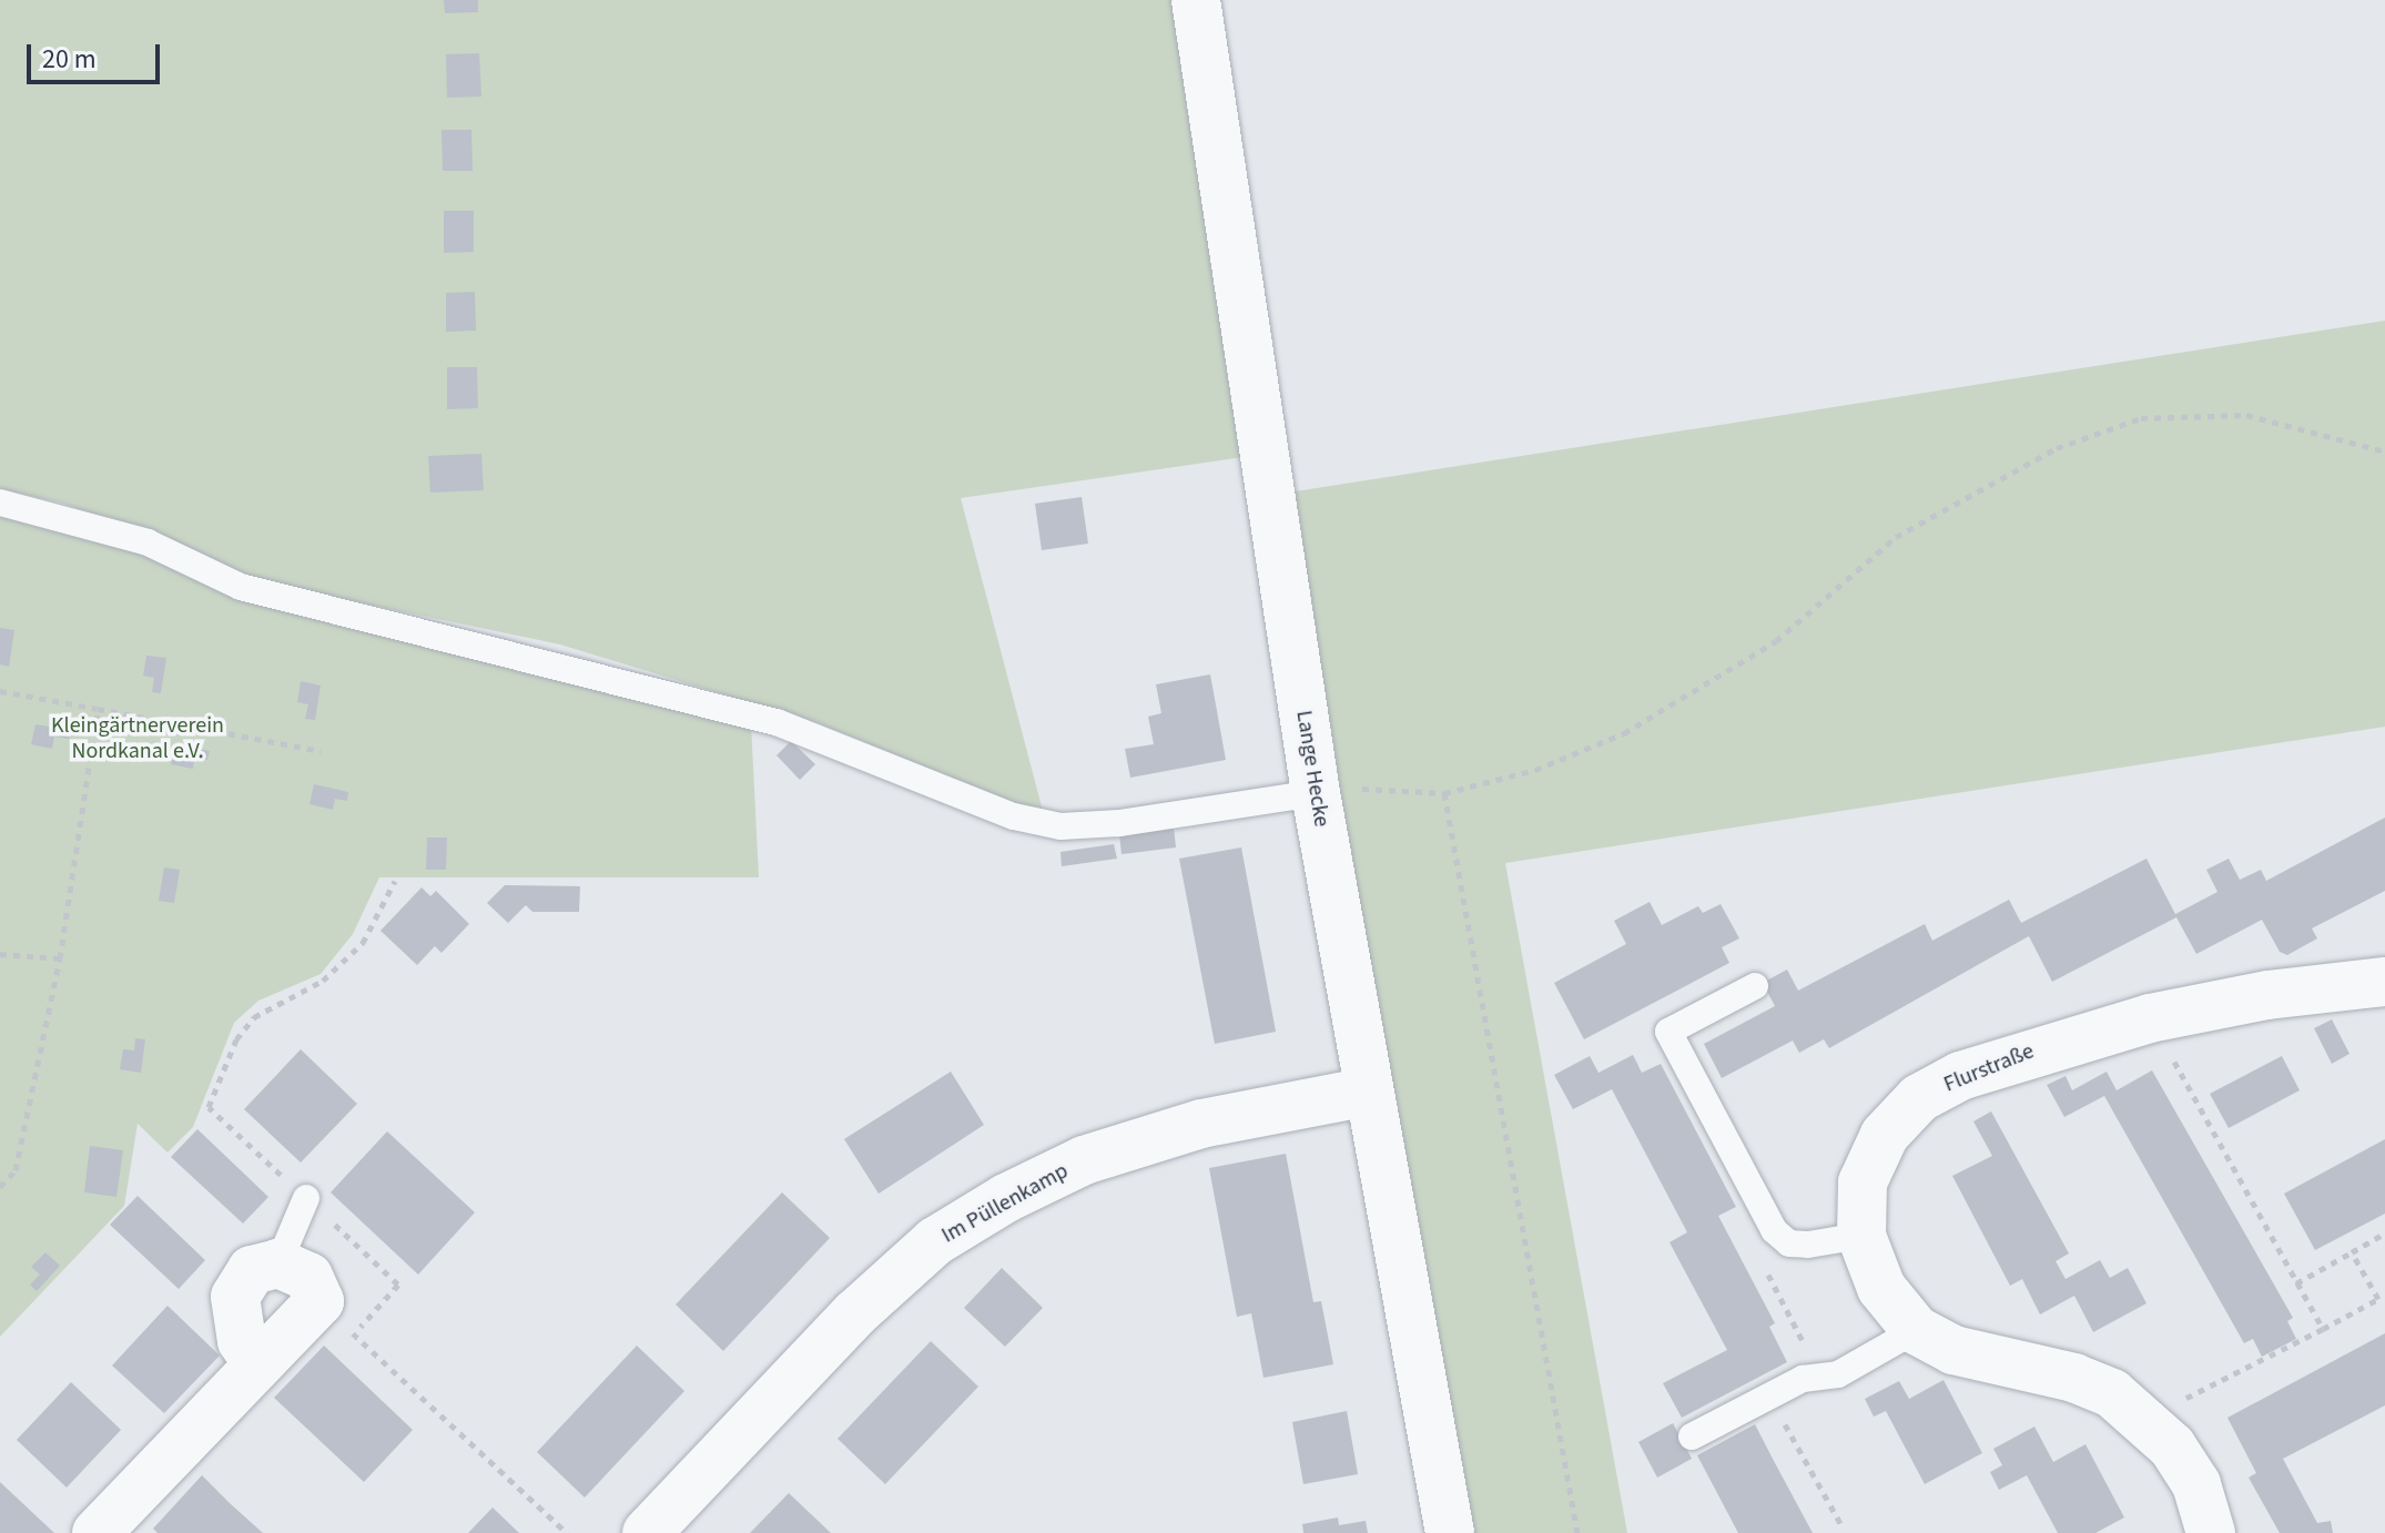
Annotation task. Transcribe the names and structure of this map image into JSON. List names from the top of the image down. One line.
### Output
{"streets":{"street":["Lange Hecke","Flurstraße","Im Püllenkamp"]},"crossings":[["Lange Hecke","Im Püllenkamp"]],"parks":["Kleingärtnerverein Nordkanal e.V."],"scale_bar":"20 m"}
